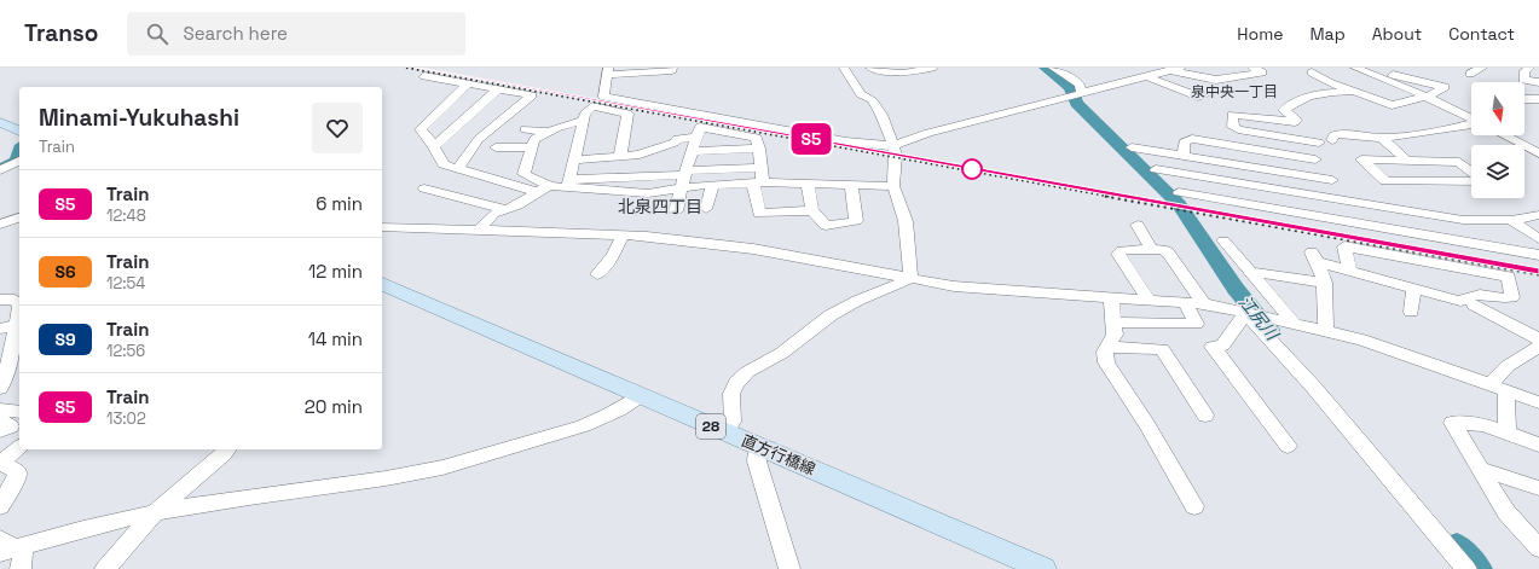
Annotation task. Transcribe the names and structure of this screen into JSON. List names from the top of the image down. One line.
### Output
{"streets":{"main road":["28","直方行橋線"]},"districts":["泉中央一丁目","北泉四丁目"],"water":["江尻川"],"north":"bottom","page":{"header":"Transo","search":"Search here","nav":["Home","Map","About","Contact"],"on_map":"S5","heading":["Minami-Yukuhashi","Train"],"list":[{"mark":"S5","name":"Train","note":"12:48","value":"6 min"},{"mark":"S6","name":"Train","note":"12:54","value":"12 min"},{"mark":"S9","name":"Train","note":"12:56","value":"14 min"},{"mark":"S5","name":"Train","note":"13:02","value":"20 min"}]}}
